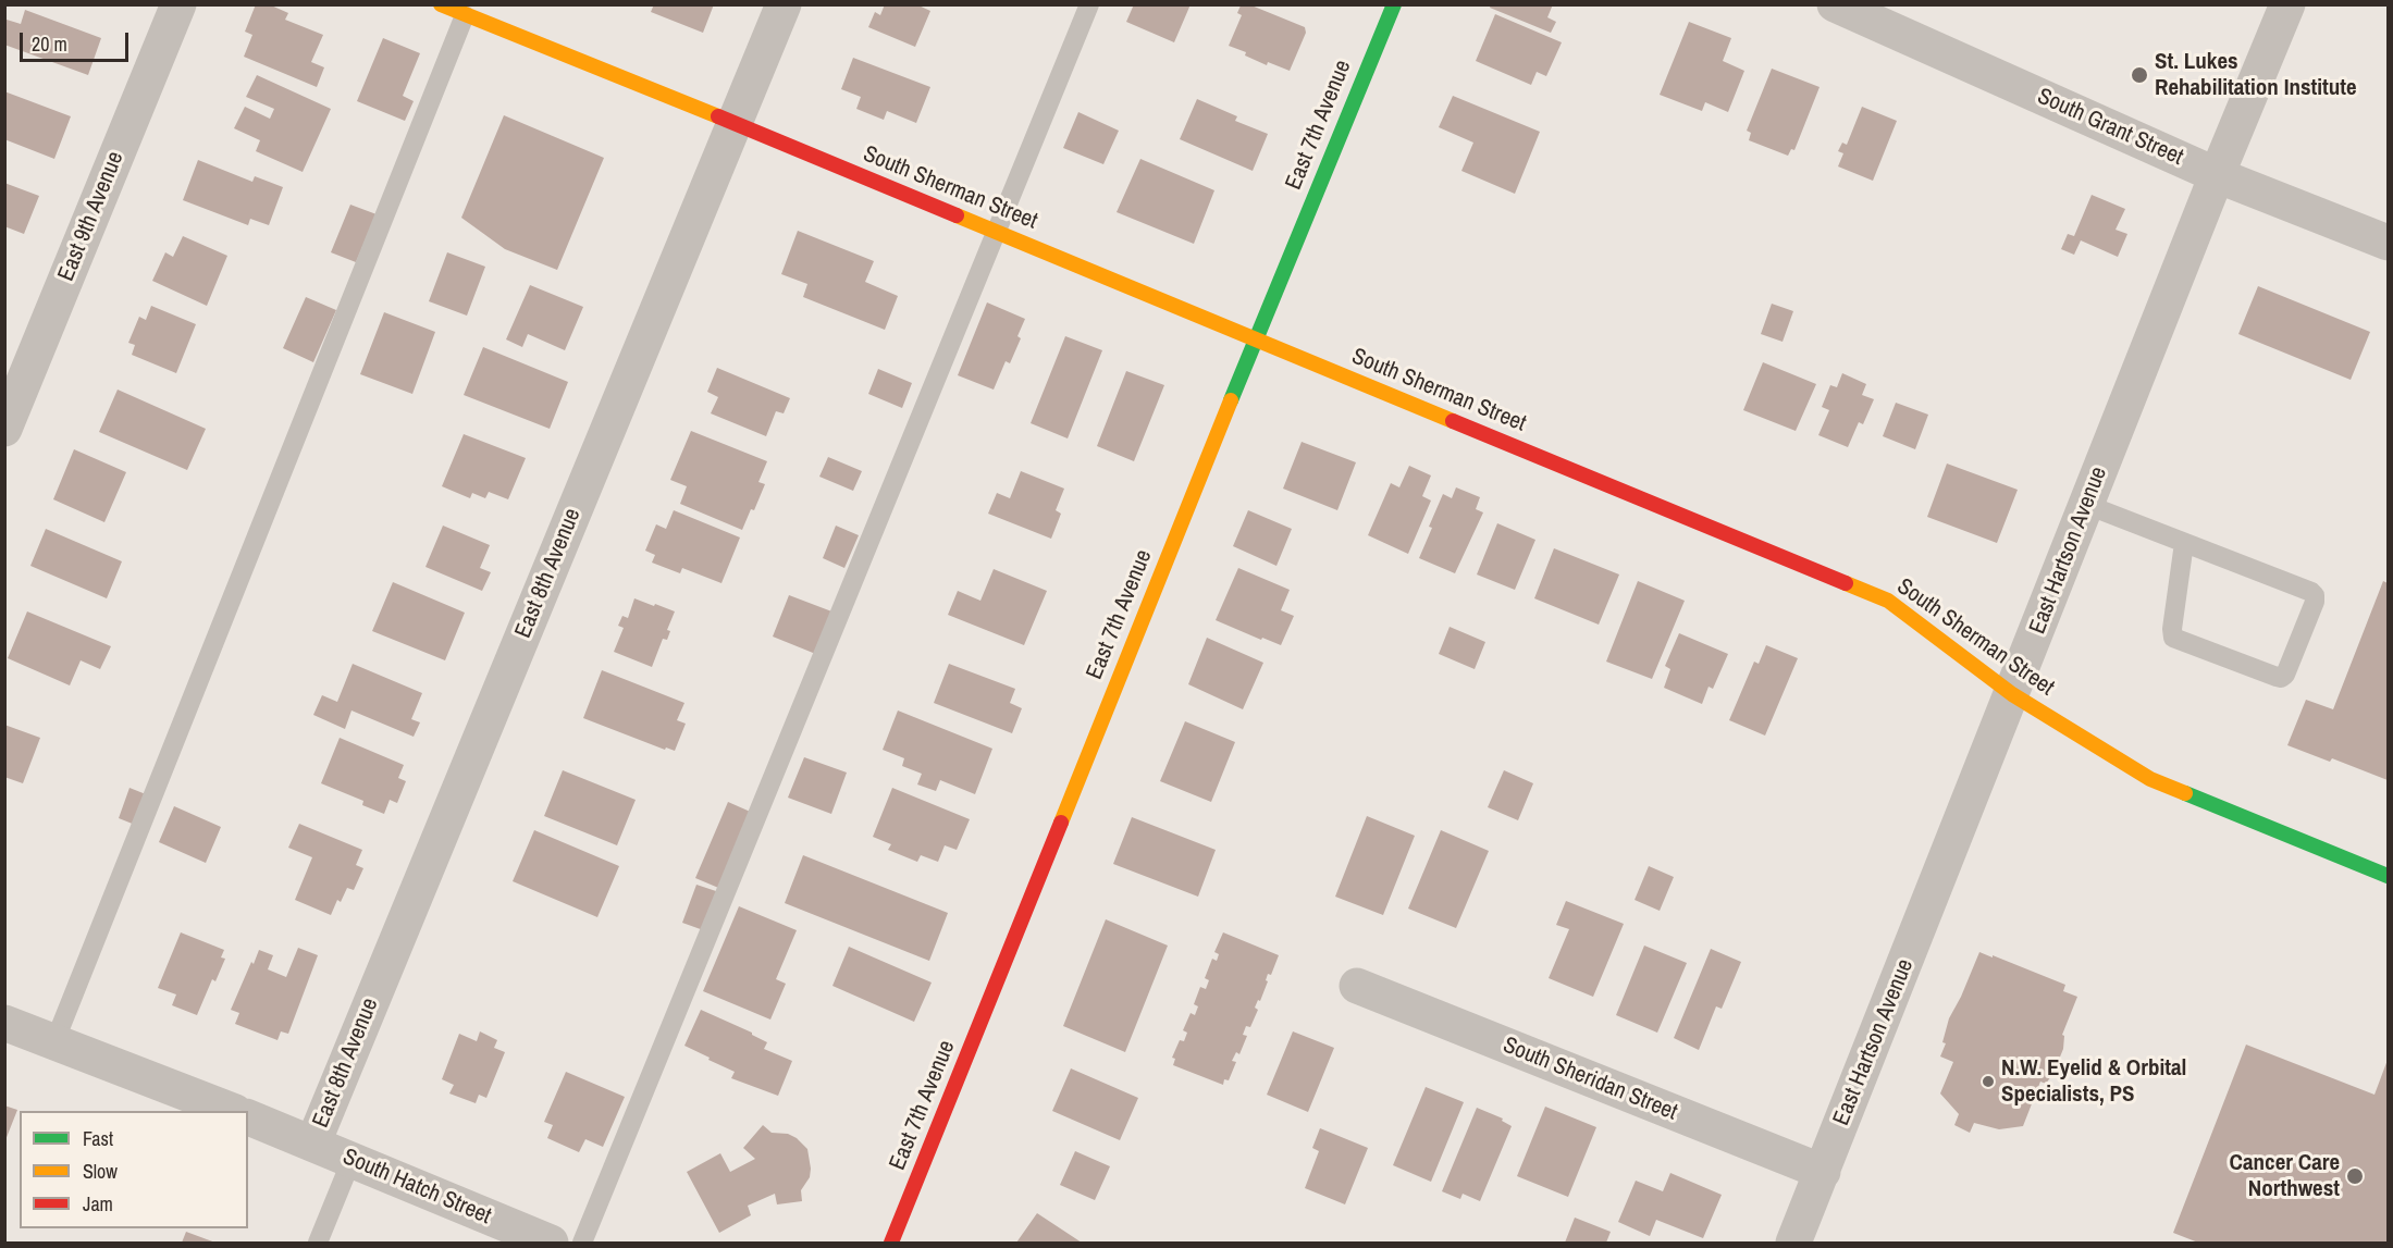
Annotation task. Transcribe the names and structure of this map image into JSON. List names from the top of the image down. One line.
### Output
{"streets":{"street":["East 7th Avenue","South Grant Street","South Sherman Street","East 9th Avenue","East Hartson Avenue","East 8th Avenue","South Sheridan Street","South Hatch Street"]},"crossings":[["East 7th Avenue","South Sherman Street"],["South Grant Street","East Hartson Avenue"],["South Sherman Street","East Hartson Avenue"],["South Sherman Street","East 8th Avenue"],["East Hartson Avenue","South Sheridan Street"],["East 8th Avenue","South Hatch Street"]],"places":["St. Lukes Rehabilitation Institute","N.W. Eyelid & Orbital Specialists, PS","Cancer Care Northwest"],"legend":["Fast","Slow","Jam"],"scale_bar":"20 m"}
